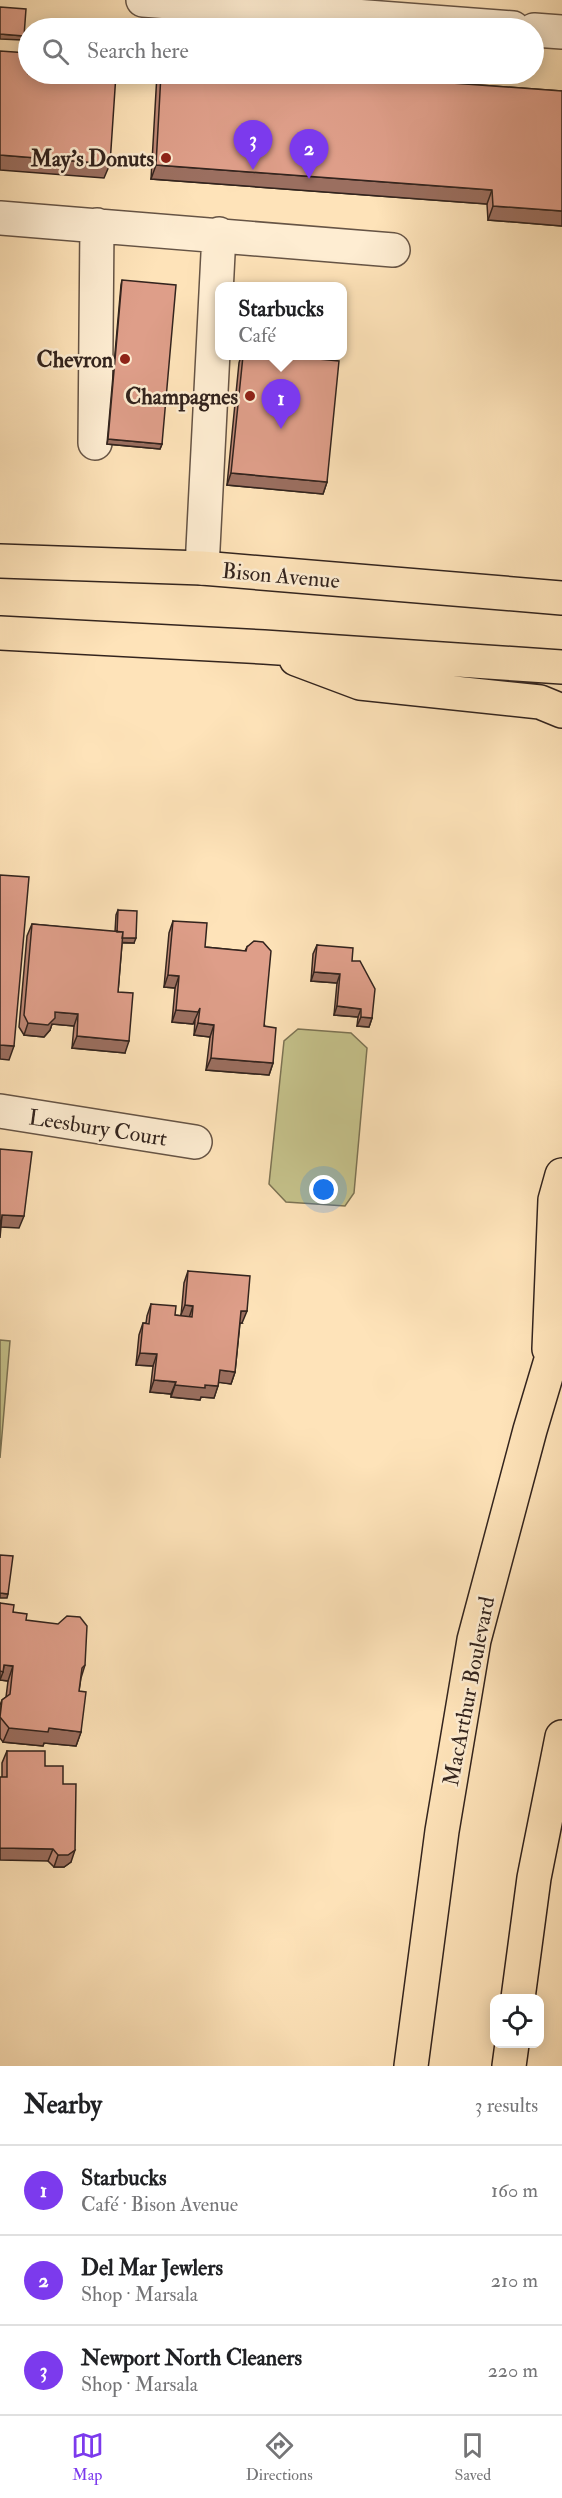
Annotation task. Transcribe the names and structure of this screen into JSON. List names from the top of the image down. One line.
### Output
{"streets":{"main road":["Bison Avenue","MacArthur Boulevard"],"street":["Leesbury Court"]},"places":["May’s Donuts","Chevron","Champagnes"],"page":{"search":"Search here","pins":["3","2","1"],"popup":["Starbucks","Café"],"heading":["Nearby","3 results"],"list":[{"mark":"1","name":"Starbucks","note":"Café · Bison Avenue","value":"160 m"},{"mark":"2","name":"Del Mar Jewlers","note":"Shop · Marsala","value":"210 m"},{"mark":"3","name":"Newport North Cleaners","note":"Shop · Marsala","value":"220 m"}],"nav":["Map","Directions","Saved"]}}
